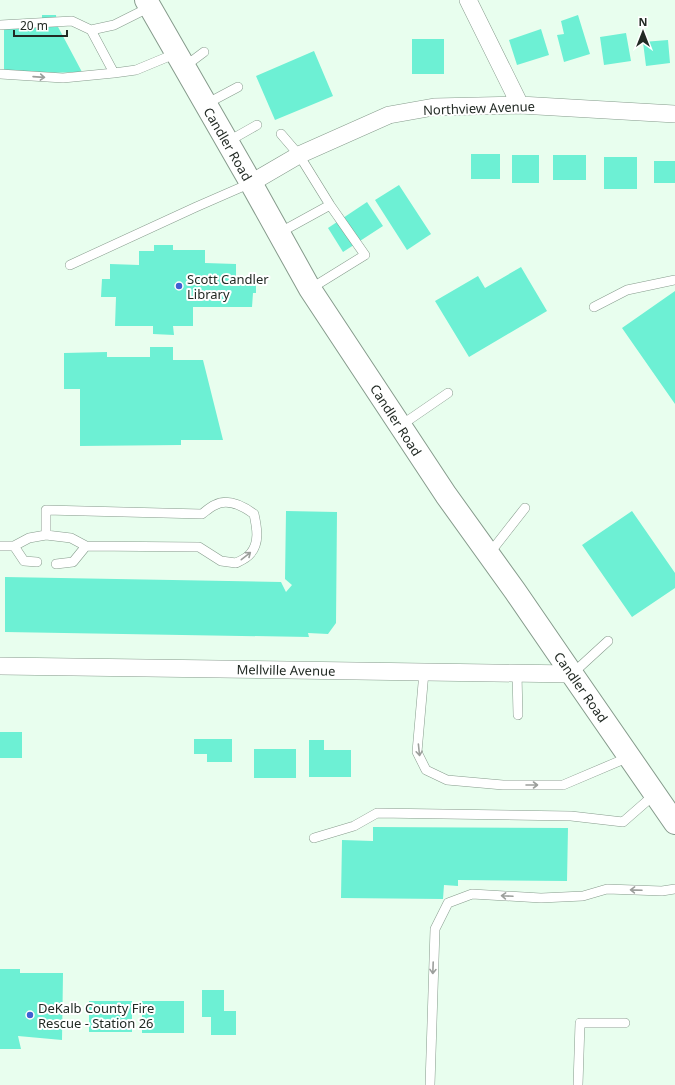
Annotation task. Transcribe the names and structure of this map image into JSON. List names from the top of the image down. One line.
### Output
{"streets":{"main road":["Candler Road"],"street":["Northview Avenue","Mellville Avenue"]},"crossings":[["Northview Avenue","Candler Road"],["Candler Road","Mellville Avenue"]],"places":["Scott Candler Library","DeKalb County Fire Rescue - Station 26"],"scale_bar":"20 m","north":"top"}
